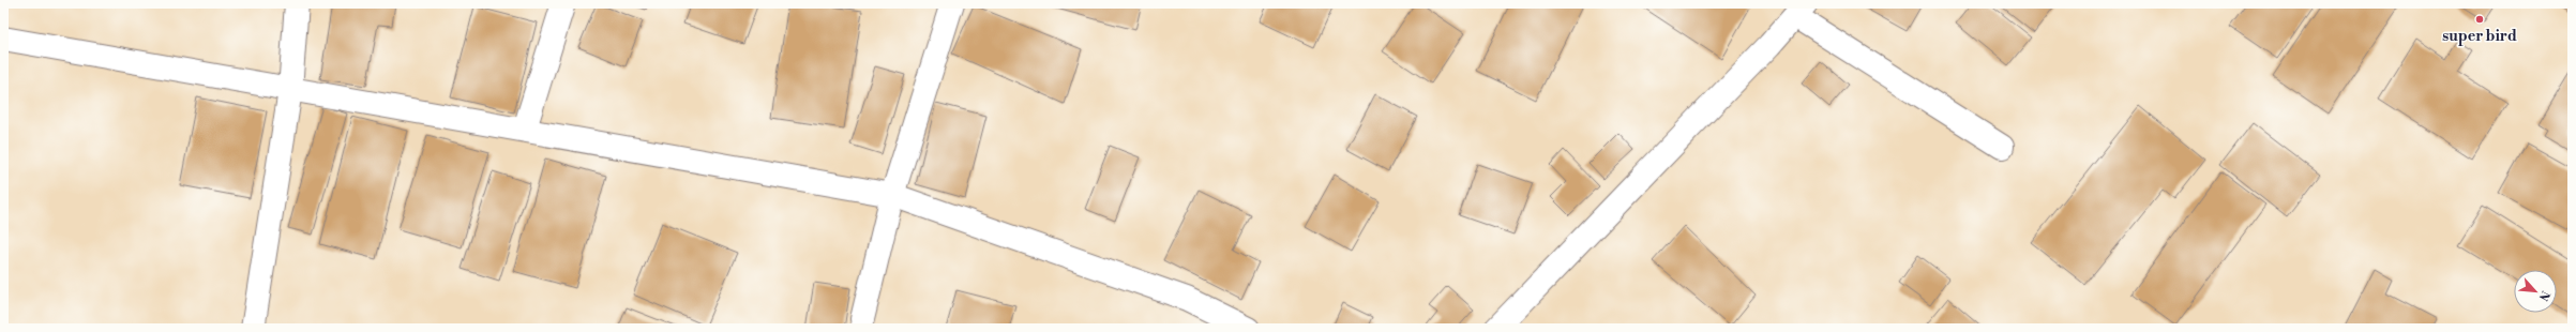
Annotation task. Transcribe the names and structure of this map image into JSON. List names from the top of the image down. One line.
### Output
{"places":["super bird"],"north":"bottom right"}
